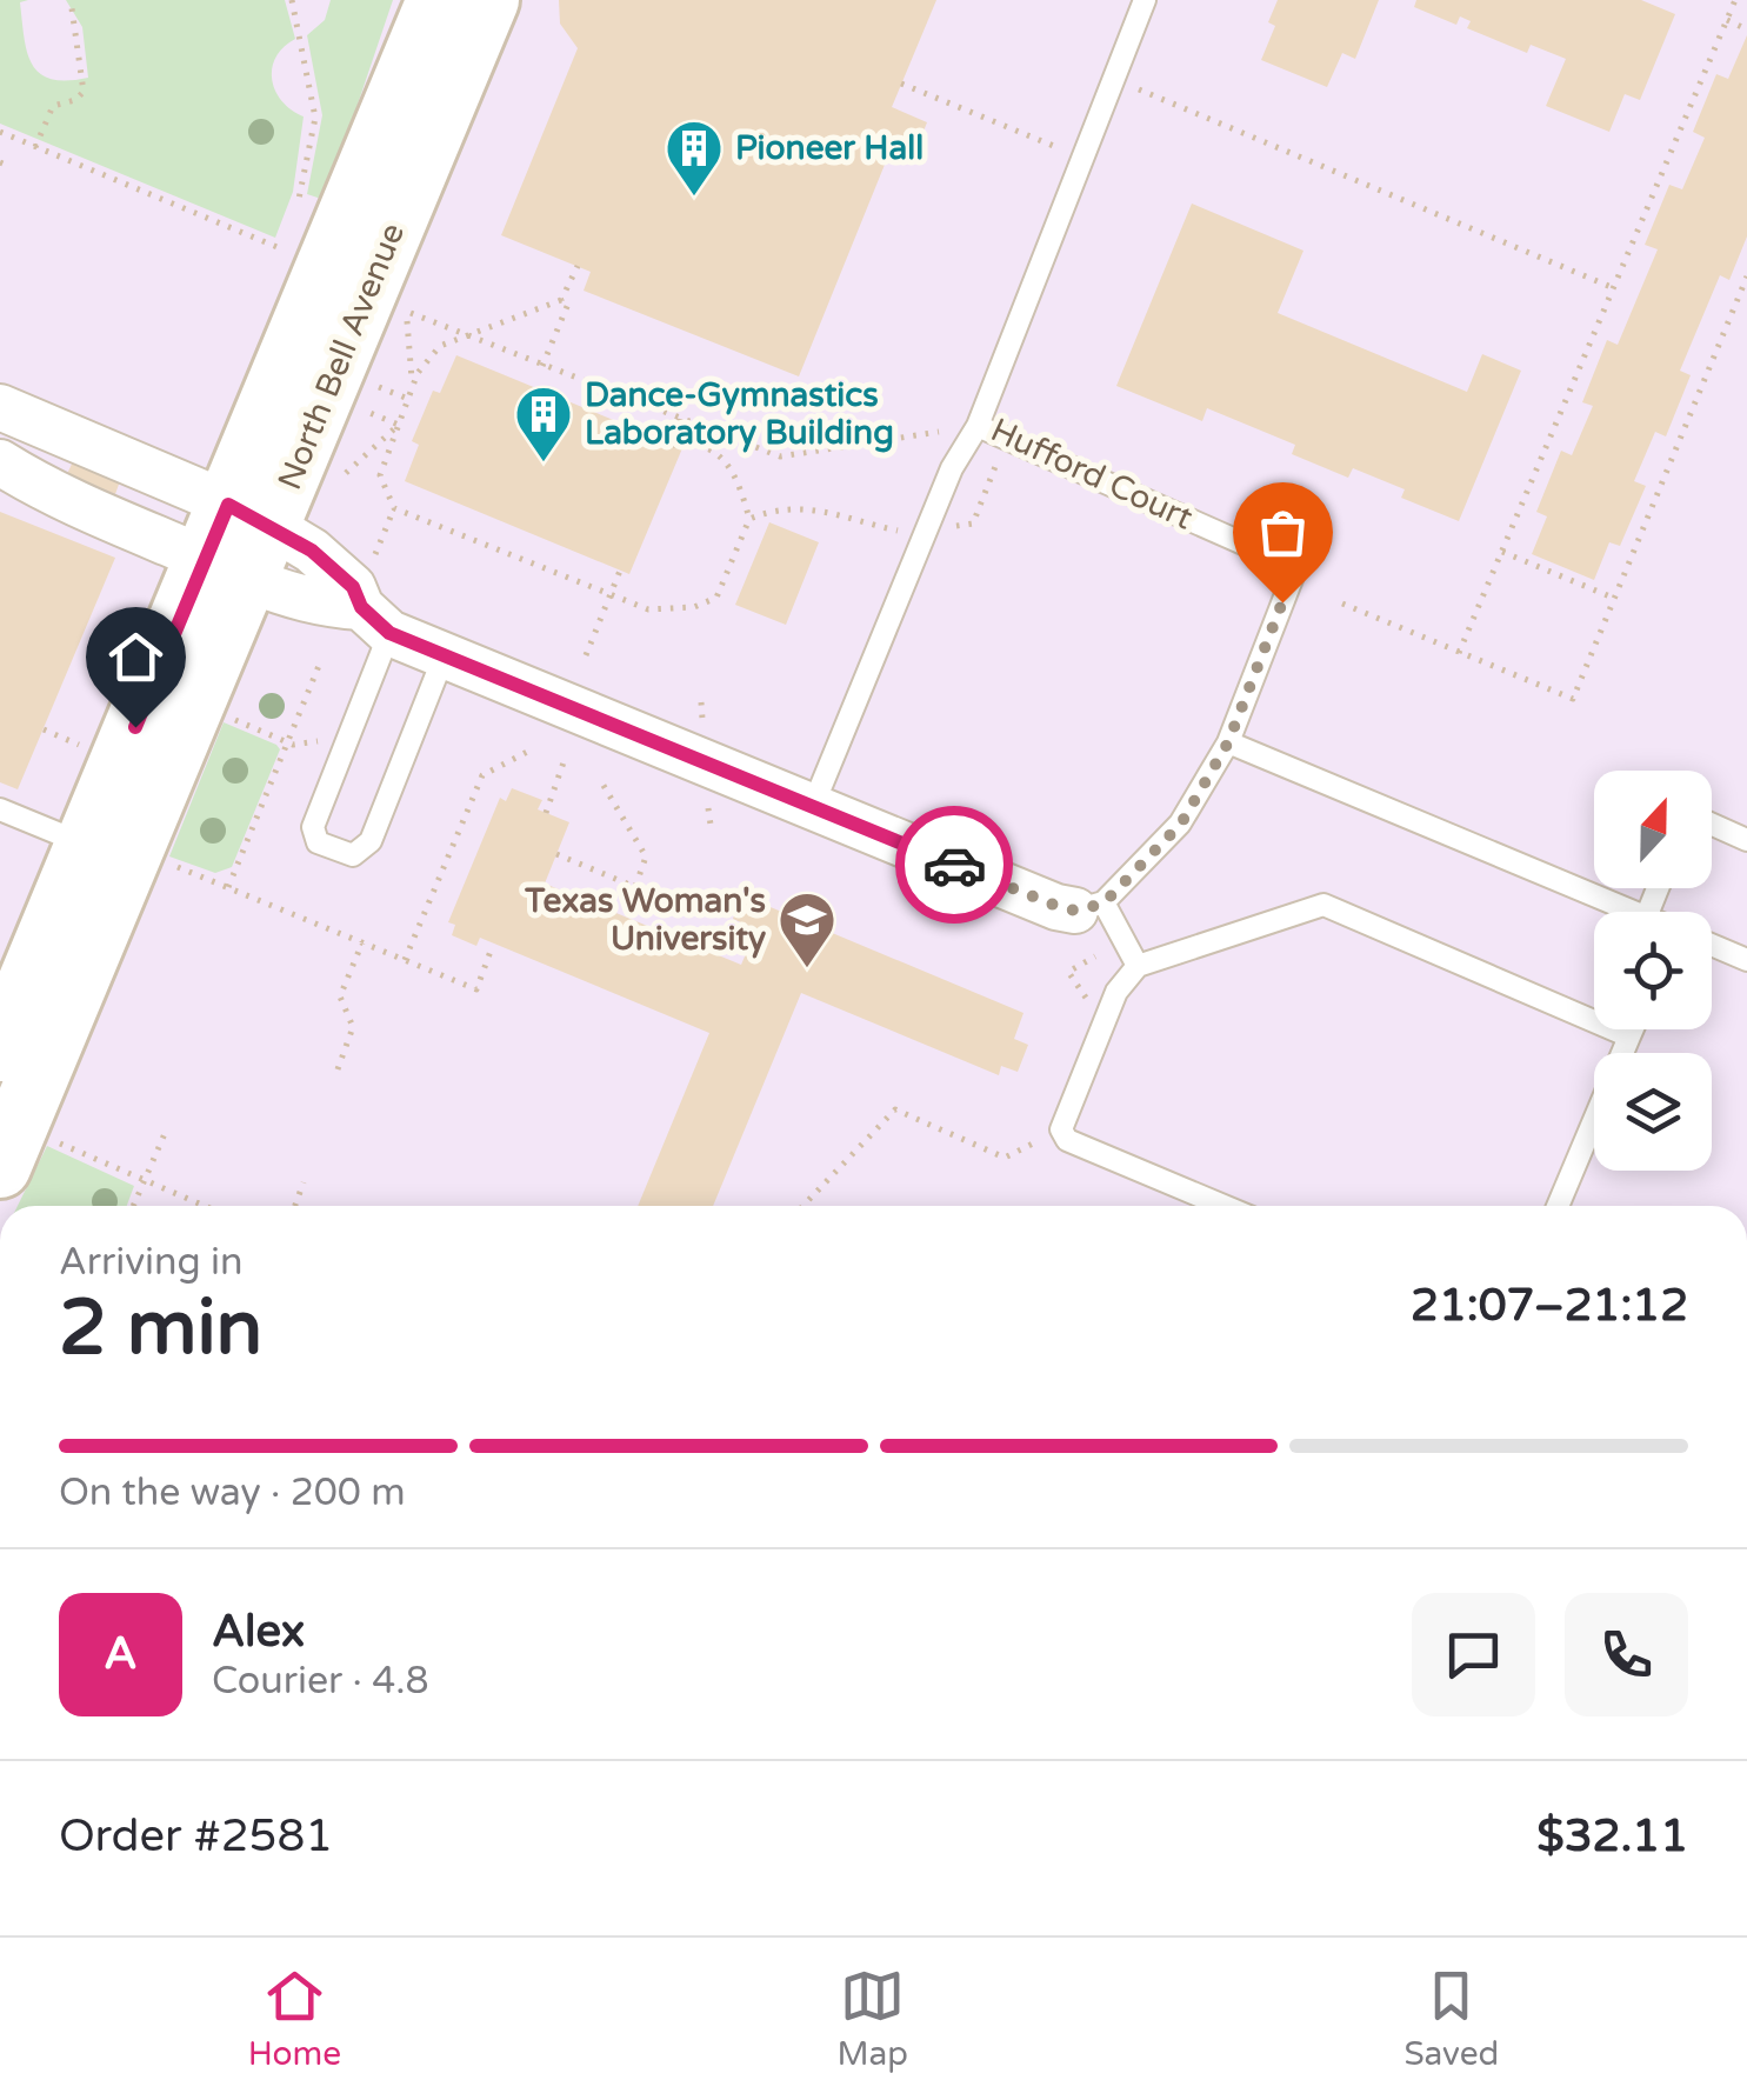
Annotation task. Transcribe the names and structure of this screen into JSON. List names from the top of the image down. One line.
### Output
{"streets":{"main road":["North Bell Avenue"],"lane":["Hufford Court"]},"places":{"building":["Pioneer Hall","Dance-Gymnastics Laboratory Building"],"school or university":["Texas Woman's University"]},"north":"top","page":{"heading":["2 min","Arriving in","21:07–21:12"],"panel":["Alex","Courier · 4.8","Order #2581","$32.11"],"bar":"On the way · 200 m","round":"A","tabs":["Home","Map","Saved"]}}
